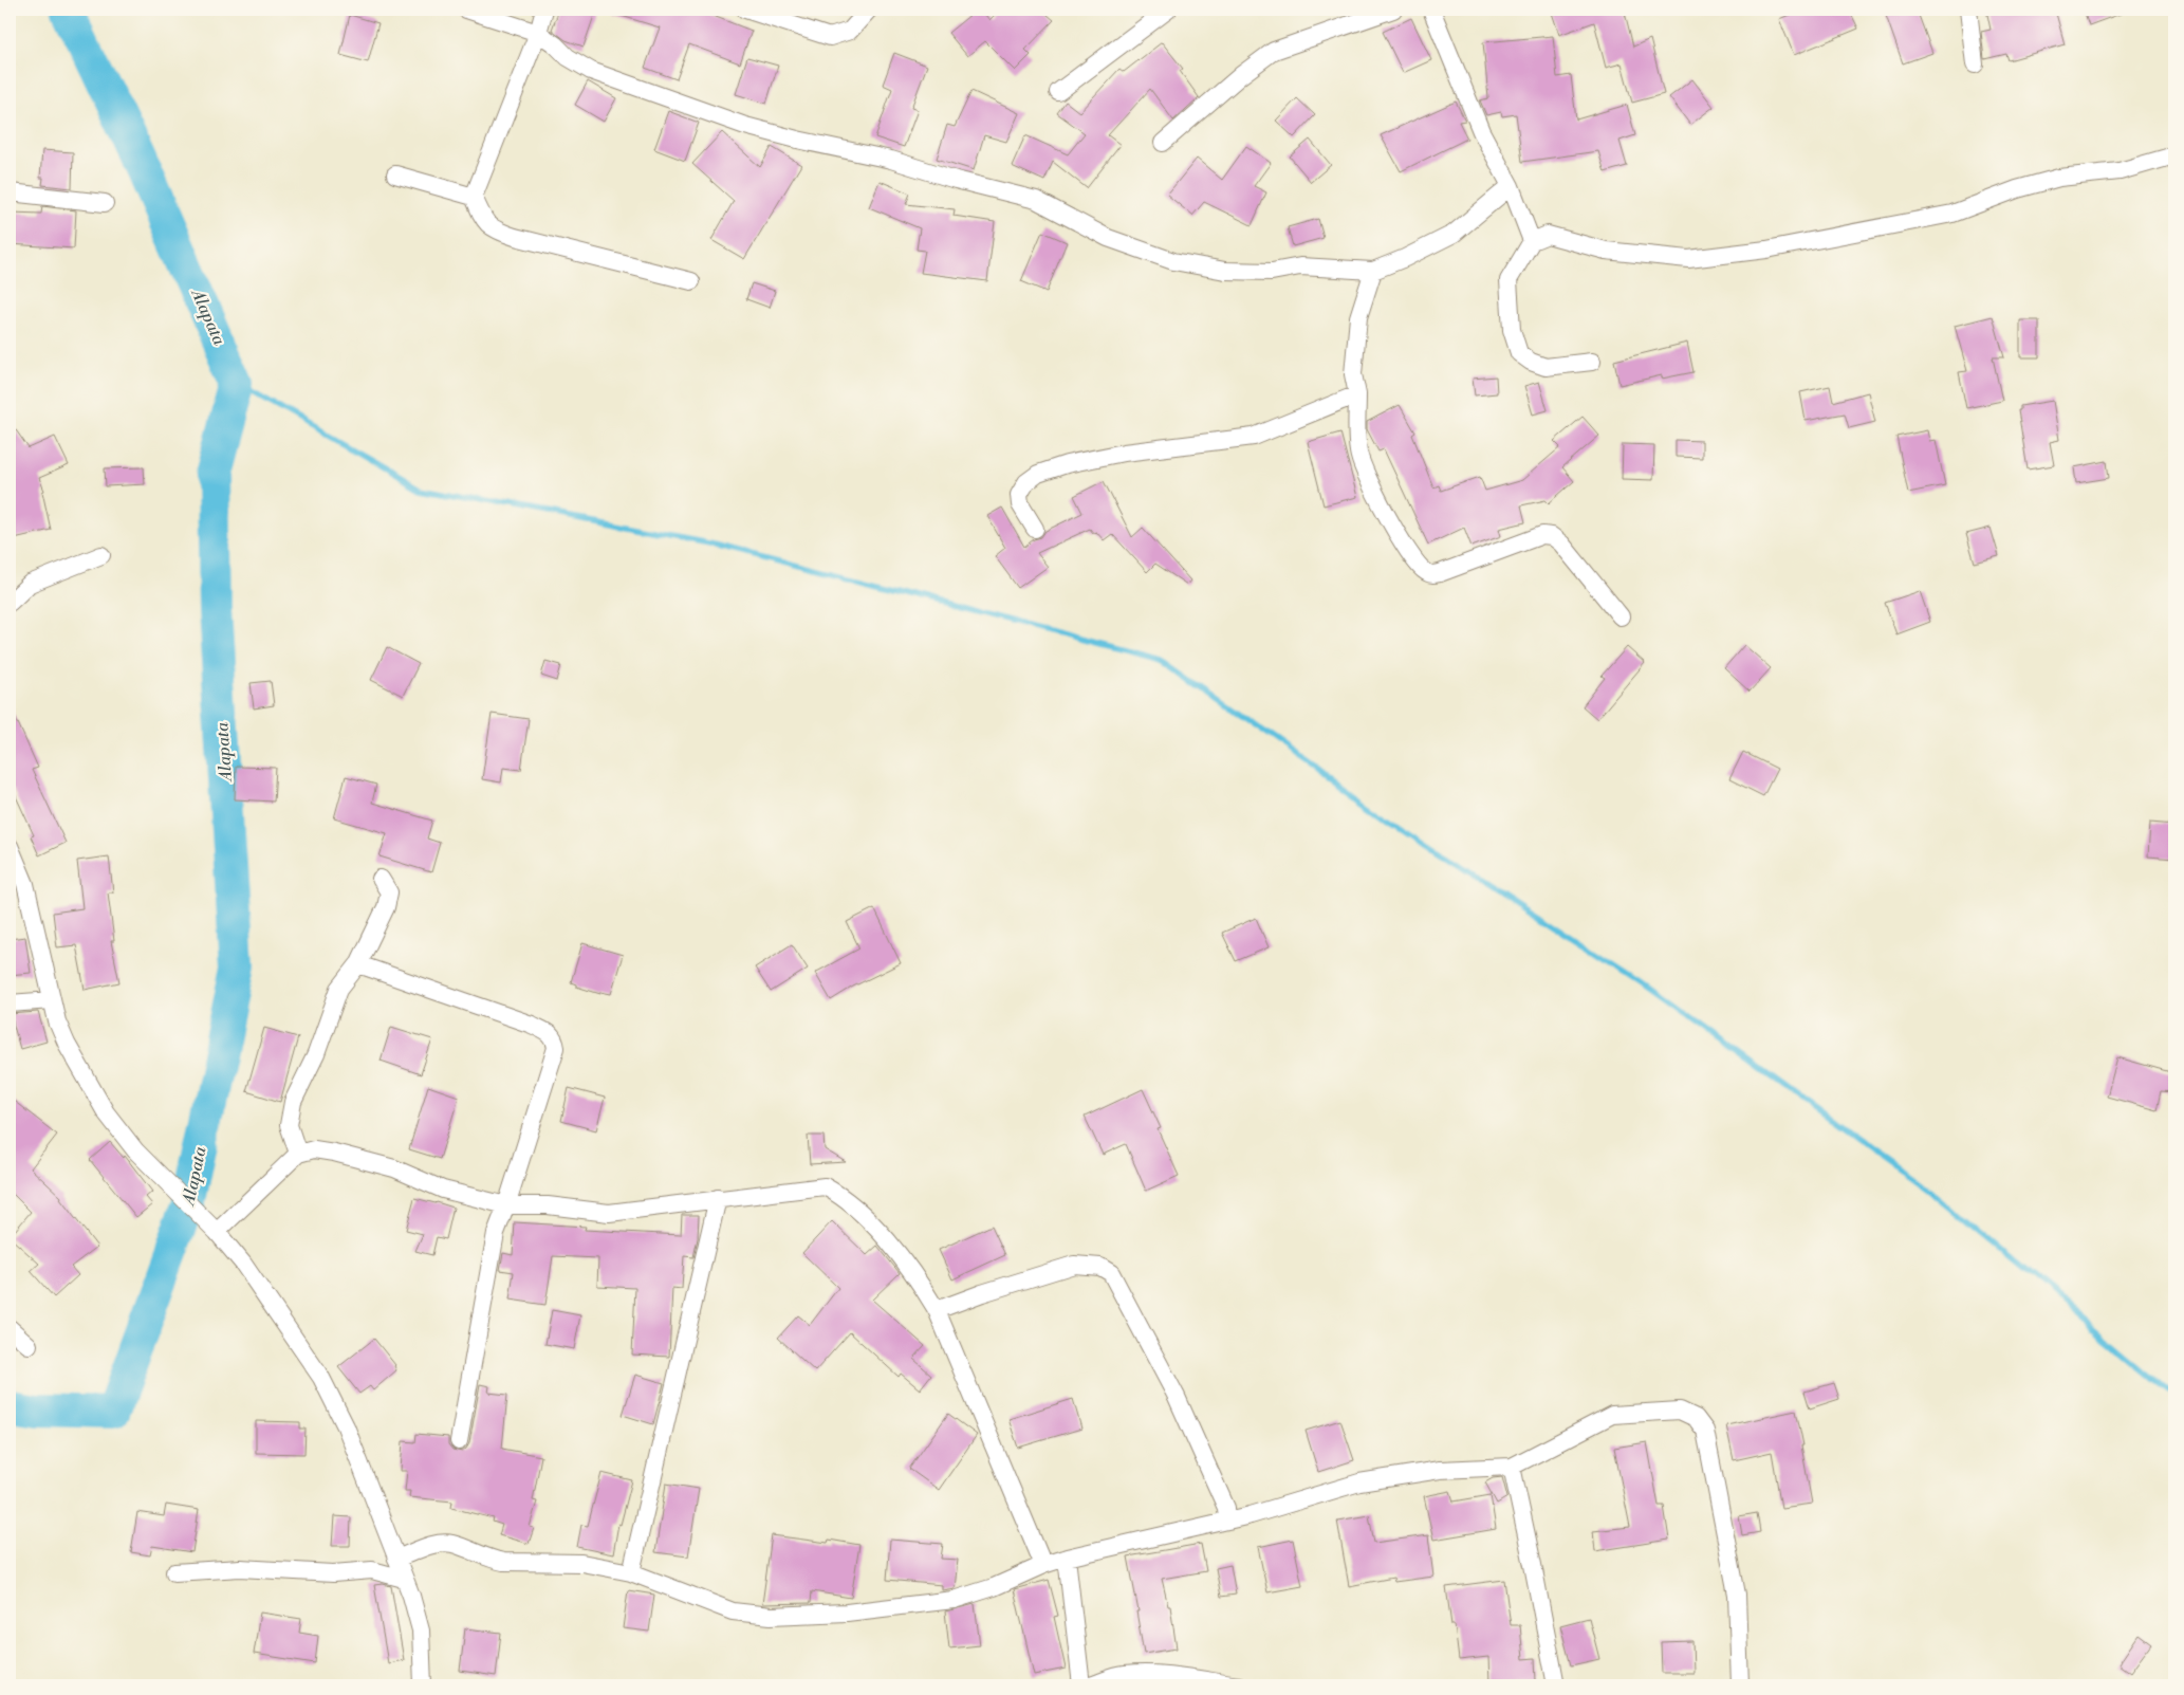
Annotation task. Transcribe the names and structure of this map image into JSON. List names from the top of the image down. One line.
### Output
{"water":["Alapata"]}
